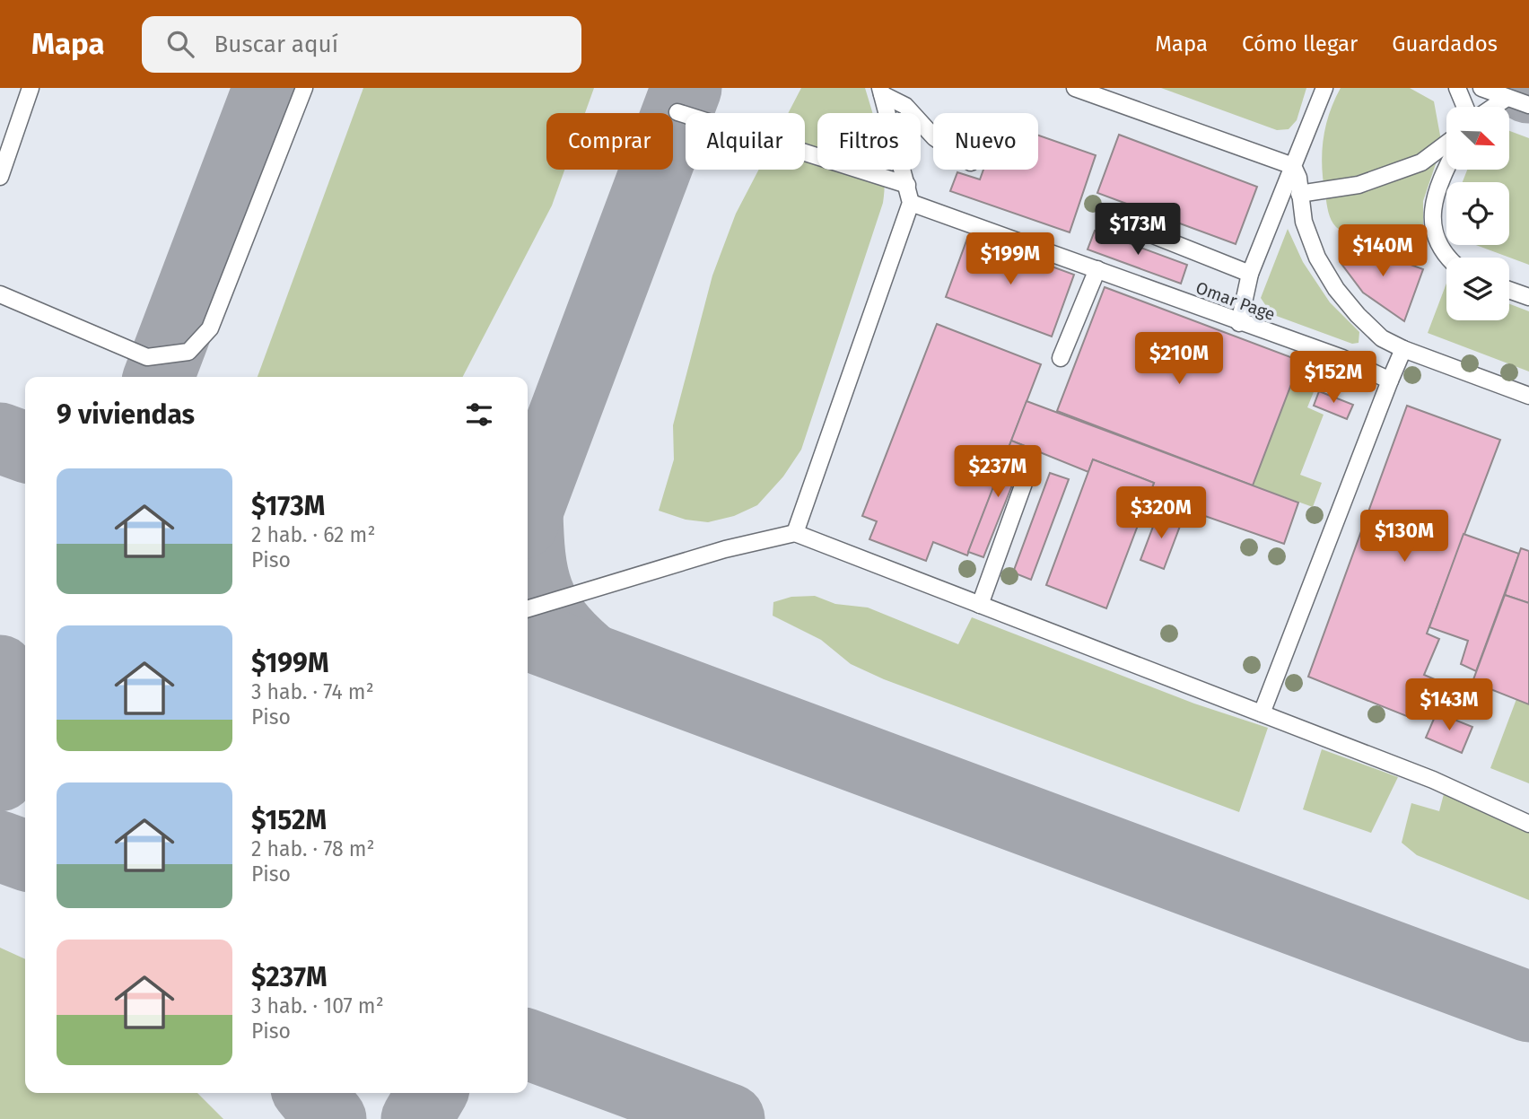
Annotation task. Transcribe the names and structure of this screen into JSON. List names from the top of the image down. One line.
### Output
{"streets":{"lane":["Omar Page"]},"north":"bottom right","page":{"header":"Mapa","search":"Buscar aquí","nav":["Mapa","Cómo llegar","Guardados"],"chip":["Comprar","Alquilar","Filtros","Nuevo"],"price":["$173M","$140M","$199M","$210M","$152M","$237M","$320M","$130M","$143M"],"heading":"9 viviendas","list":[{"name":"$173M","note":"2 hab. · 62 m² · Piso"},{"name":"$199M","note":"3 hab. · 74 m² · Piso"},{"name":"$152M","note":"2 hab. · 78 m² · Piso"},{"name":"$237M","note":"3 hab. · 107 m² · Piso"}]}}
